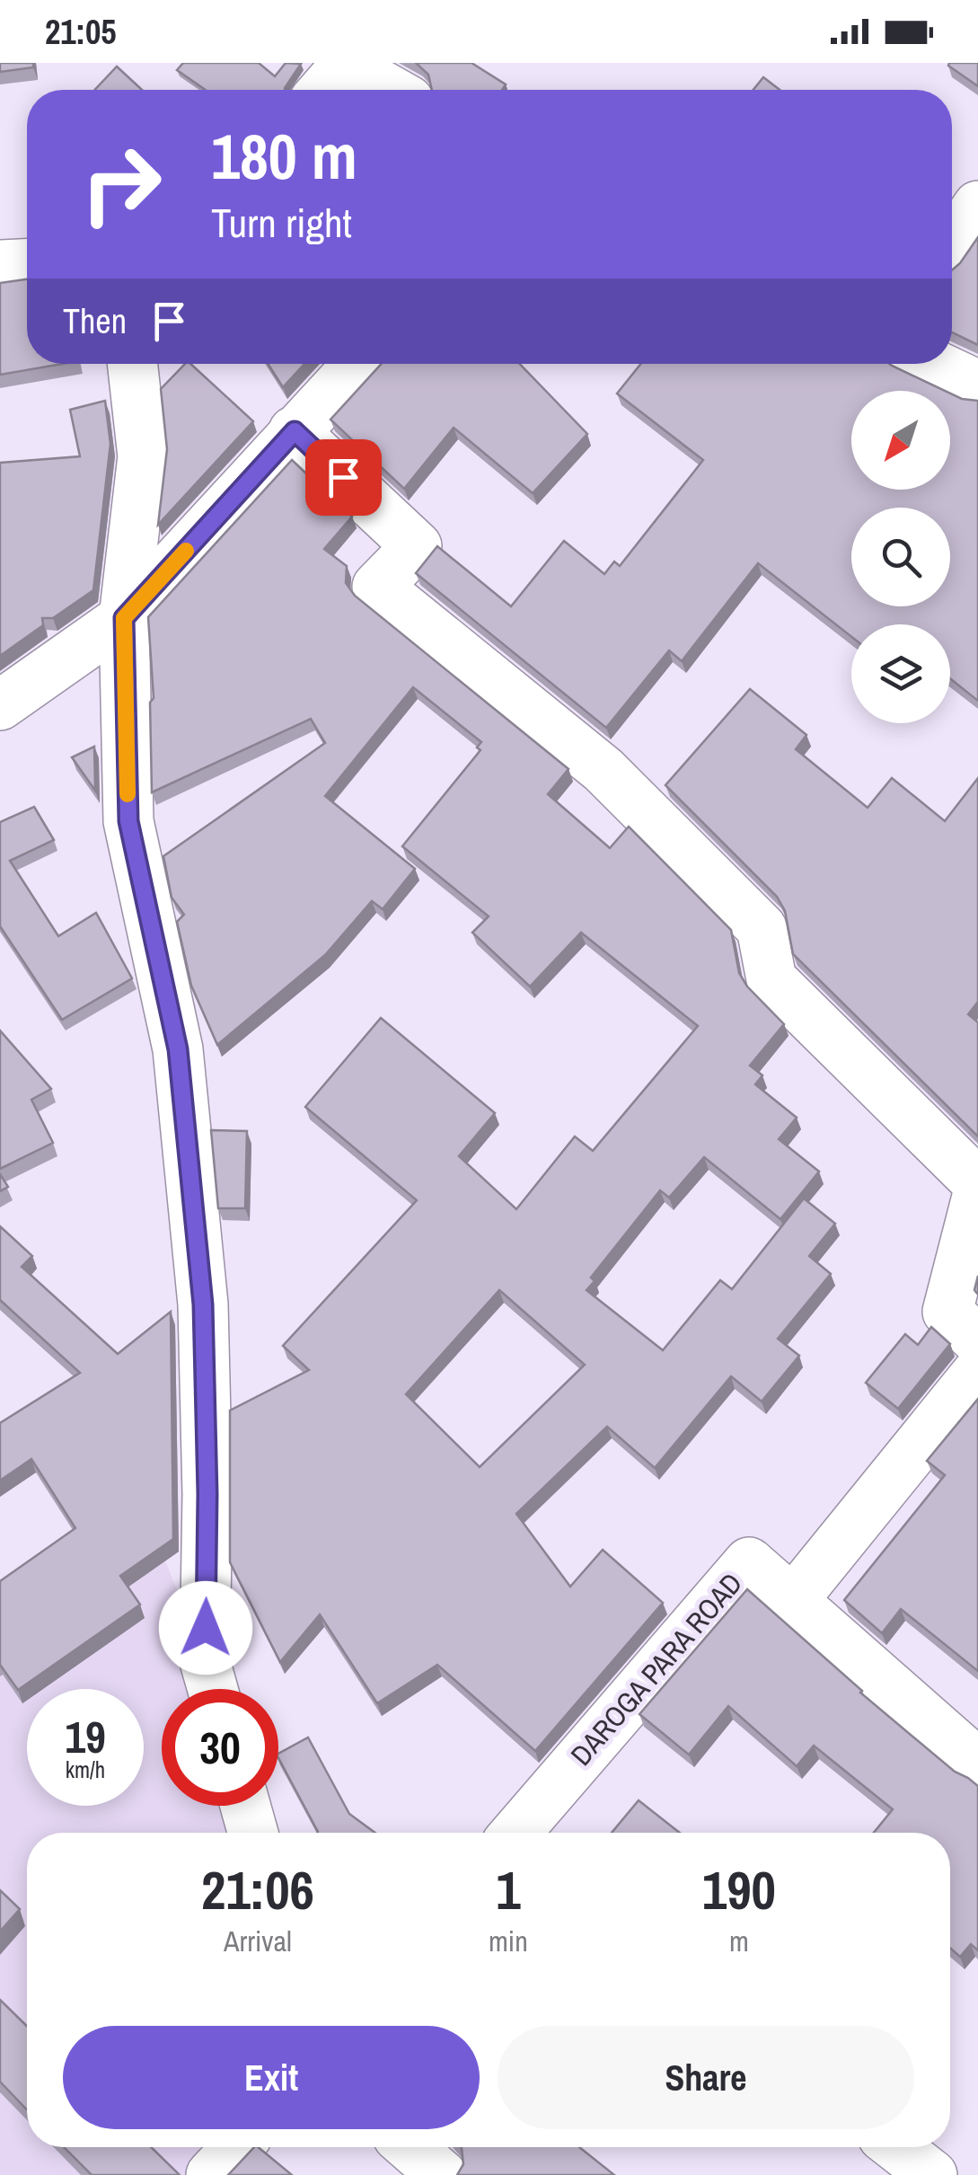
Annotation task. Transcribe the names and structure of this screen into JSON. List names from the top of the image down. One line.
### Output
{"streets":{"street":["DAROGA PARA ROAD"]},"north":"bottom left","page":{"status":"21:05","turn":["180 m","Turn right"],"then":"Then","speed":"19 km/h","limit":"30","eta":["21:06","Arrival","1","min","190","m"],"buttons":["Exit","Share"]}}
